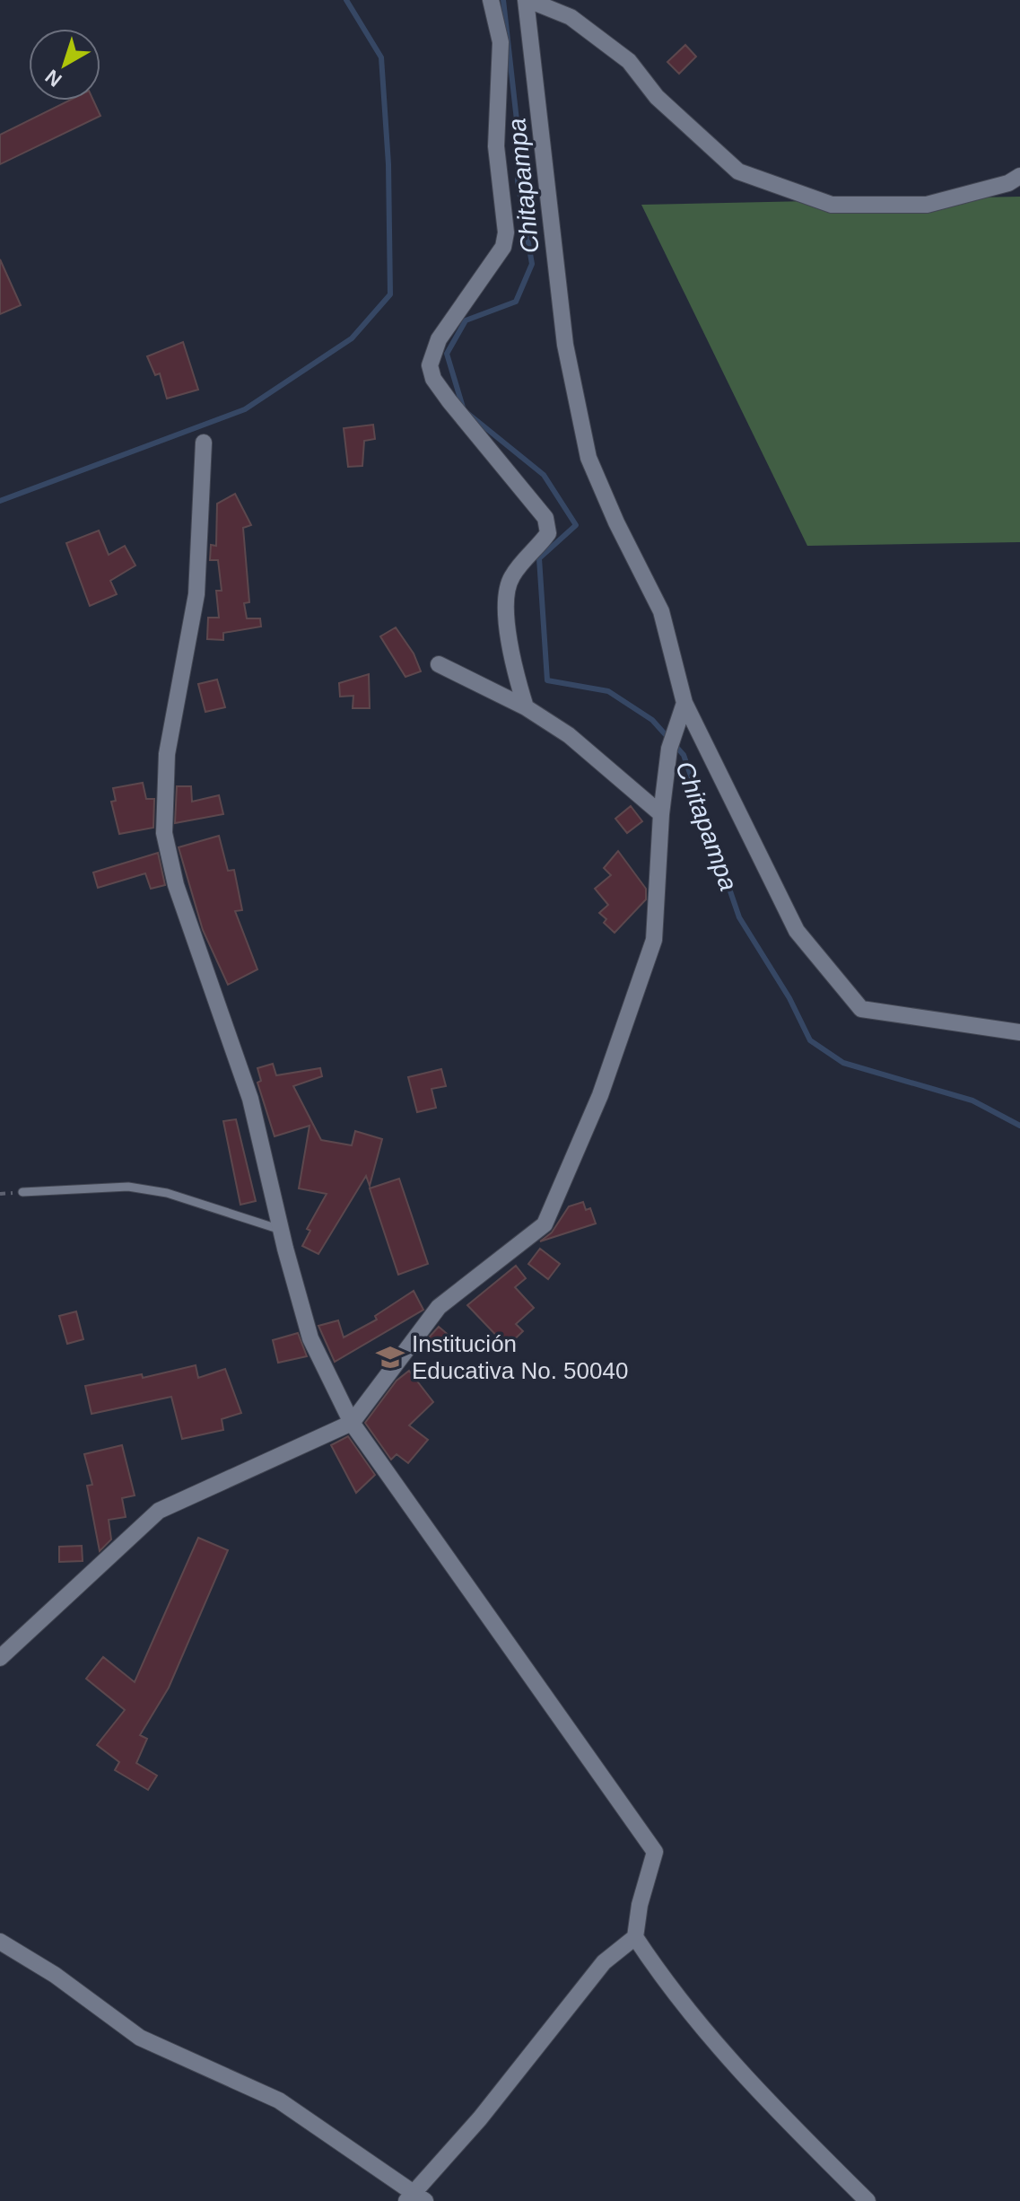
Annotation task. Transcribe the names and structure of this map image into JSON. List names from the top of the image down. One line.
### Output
{"water":["Chitapampa"],"places":{"school or university":["Institución Educativa No. 50040"]},"north":"bottom left"}
